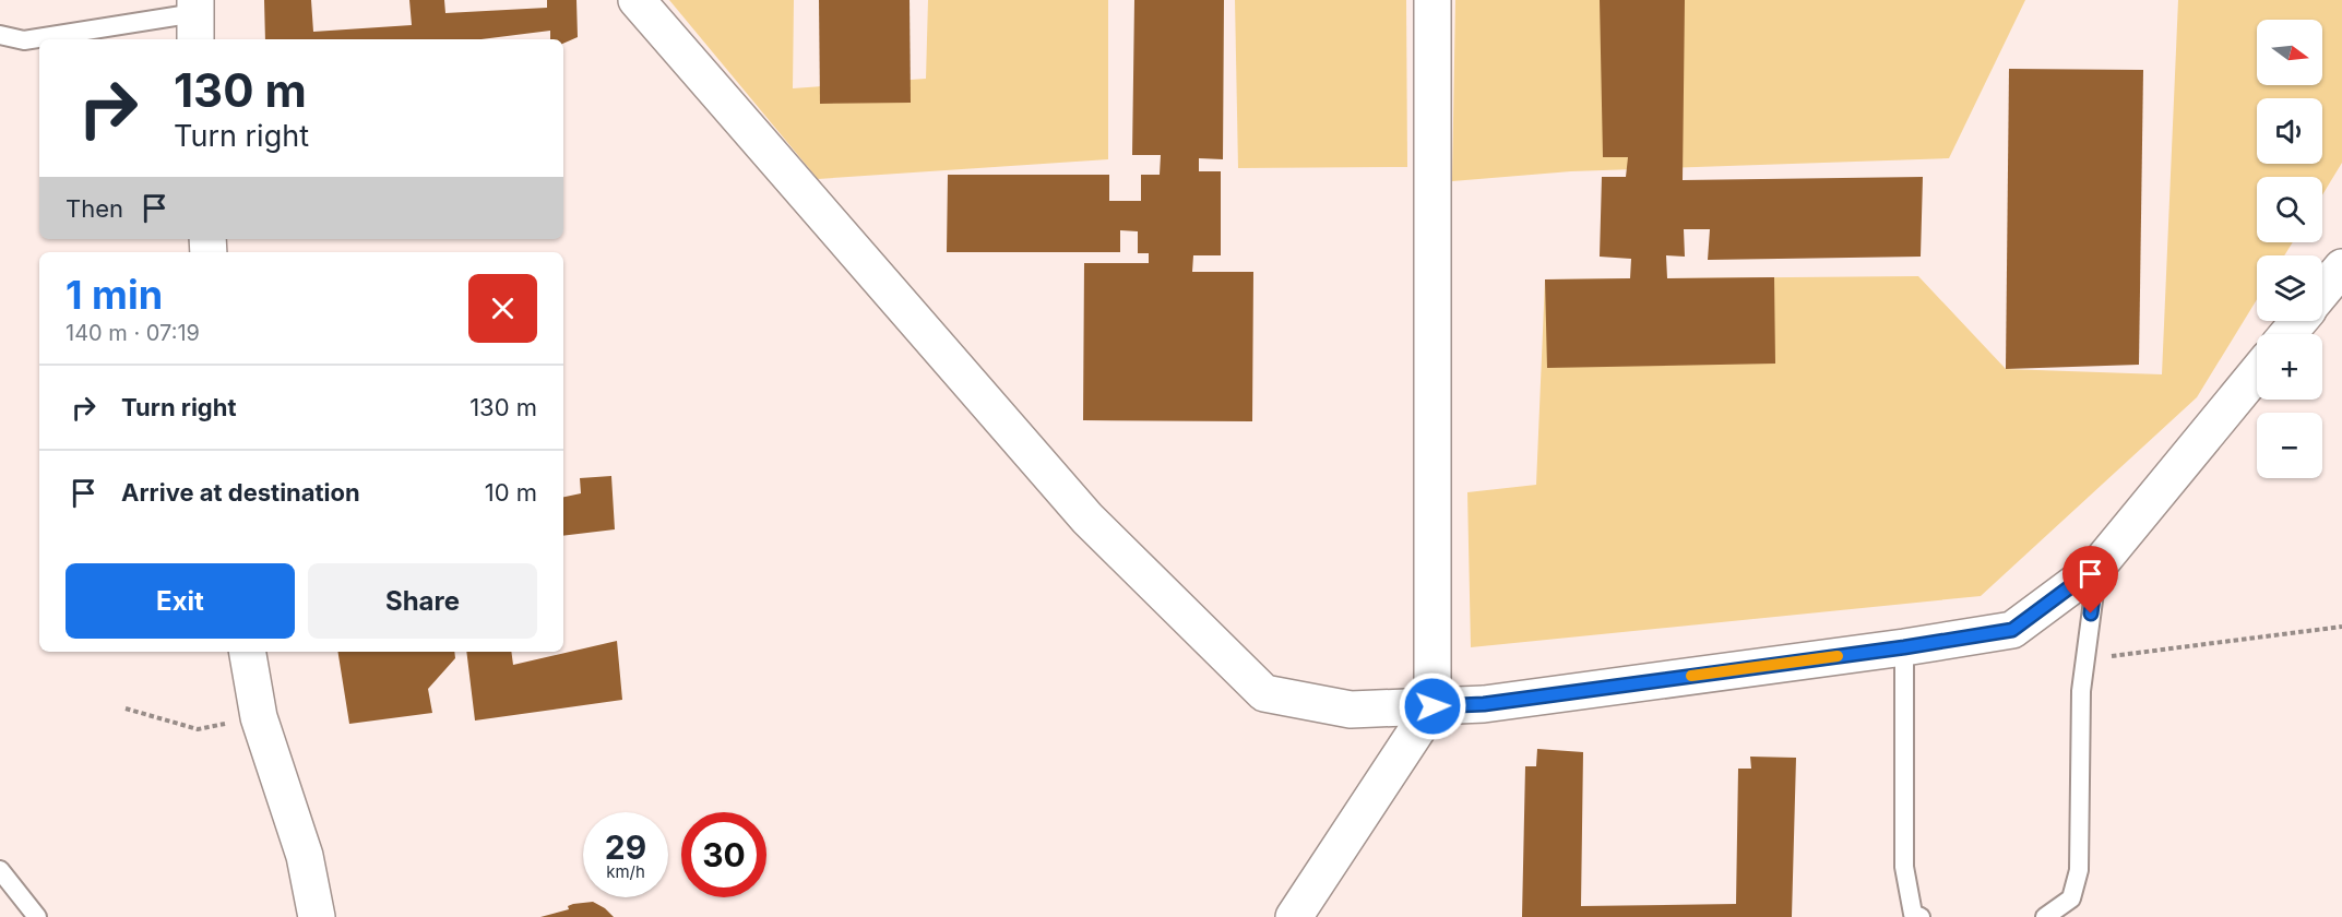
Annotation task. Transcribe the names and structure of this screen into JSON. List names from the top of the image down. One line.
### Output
{"north":"right","page":{"map_buttons":["+","−"],"turn":["130 m","Turn right"],"then":"Then","heading":["1 min","140 m · 07:19"],"list":[{"name":"Turn right","value":"130 m"},{"name":"Arrive at destination","value":"10 m"}],"buttons":["Exit","Share"],"speed":"29 km/h","limit":"30"}}
